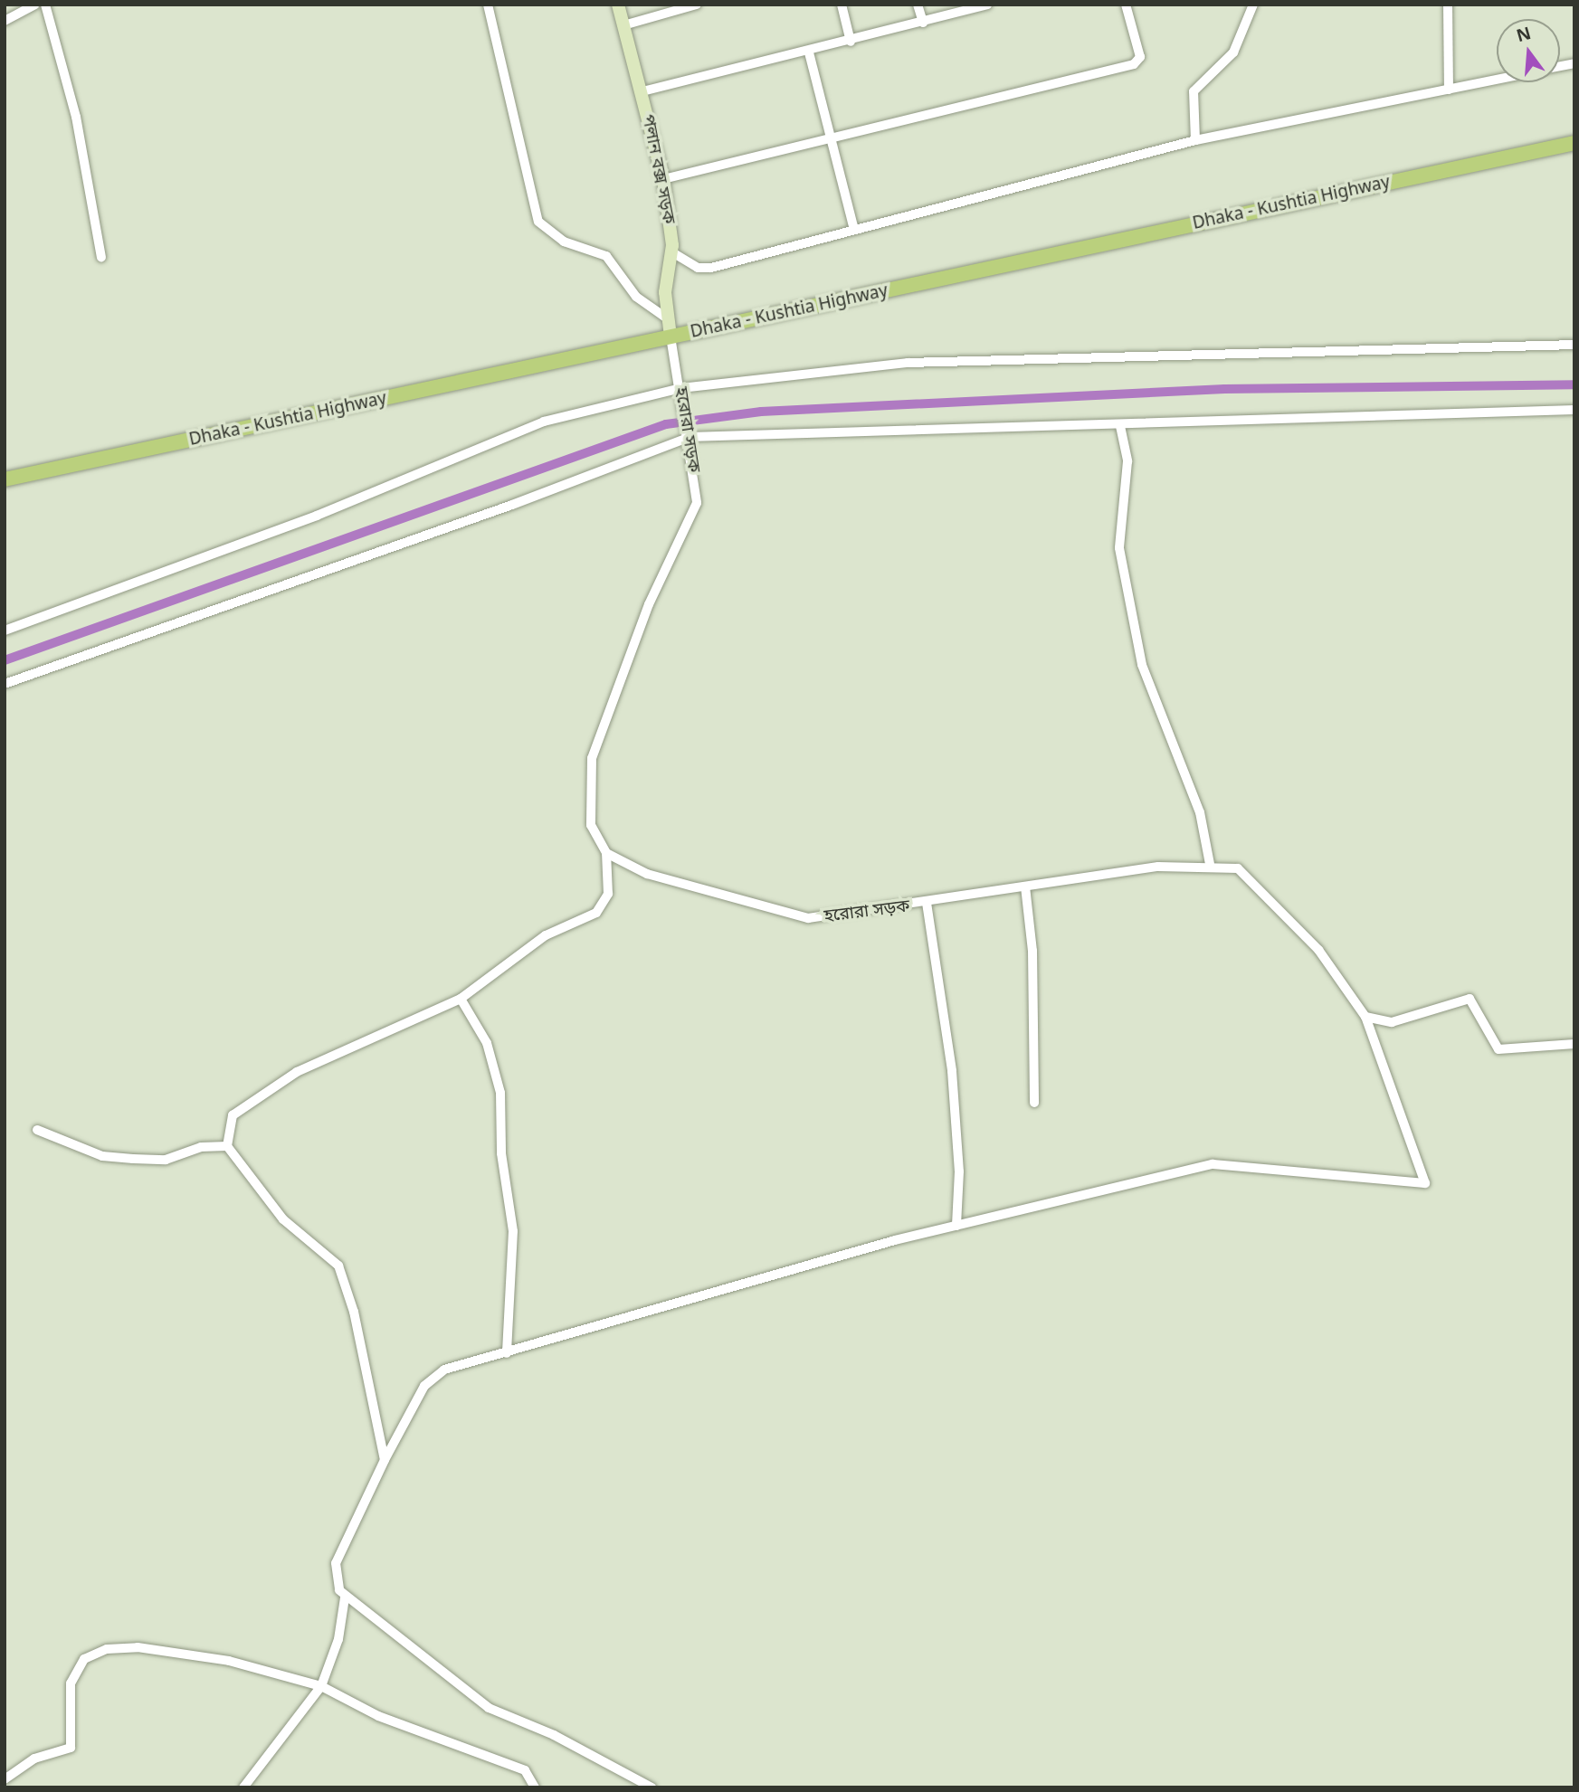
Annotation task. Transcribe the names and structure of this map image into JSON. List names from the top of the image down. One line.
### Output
{"streets":{"main road":["পলান বক্স সড়ক","Dhaka - Kushtia Highway"],"street":["হরোরা সড়ক"]},"crossings":[["পলান বক্স সড়ক","Dhaka - Kushtia Highway"],["পলান বক্স সড়ক","হরোরা সড়ক"],["Dhaka - Kushtia Highway","হরোরা সড়ক"]],"north":"top"}
